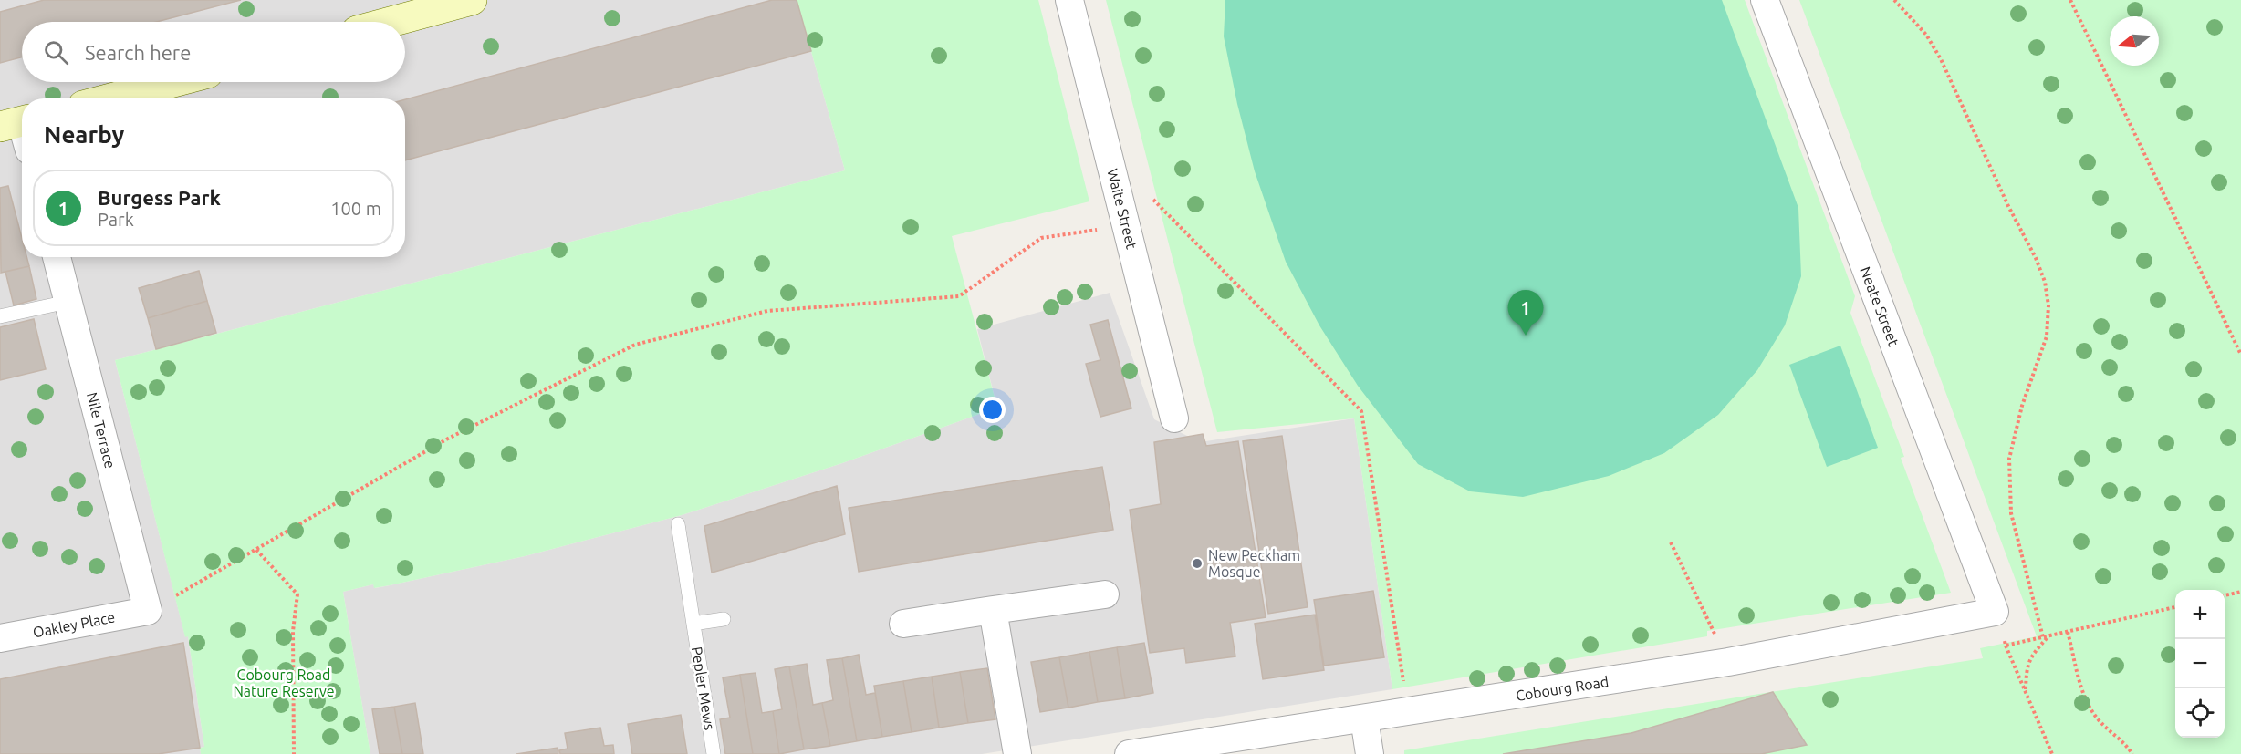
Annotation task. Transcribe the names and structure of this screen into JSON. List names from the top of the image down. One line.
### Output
{"streets":{"street":["Waite Street","Neate Street","Nile Terrace","Oakley Place","Cobourg Road"],"lane":["Pepler Mews"]},"crossings":[["Neate Street","Cobourg Road"],["Nile Terrace","Oakley Place"]],"parks":["Cobourg Road Nature Reserve"],"places":["New Peckham Mosque"],"north":"left","page":{"search":"Search here","heading":"Nearby","list":[{"mark":"1","name":"Burgess Park","note":"Park","value":"100 m"}],"pins":"1","map_buttons":["+","−"]}}
